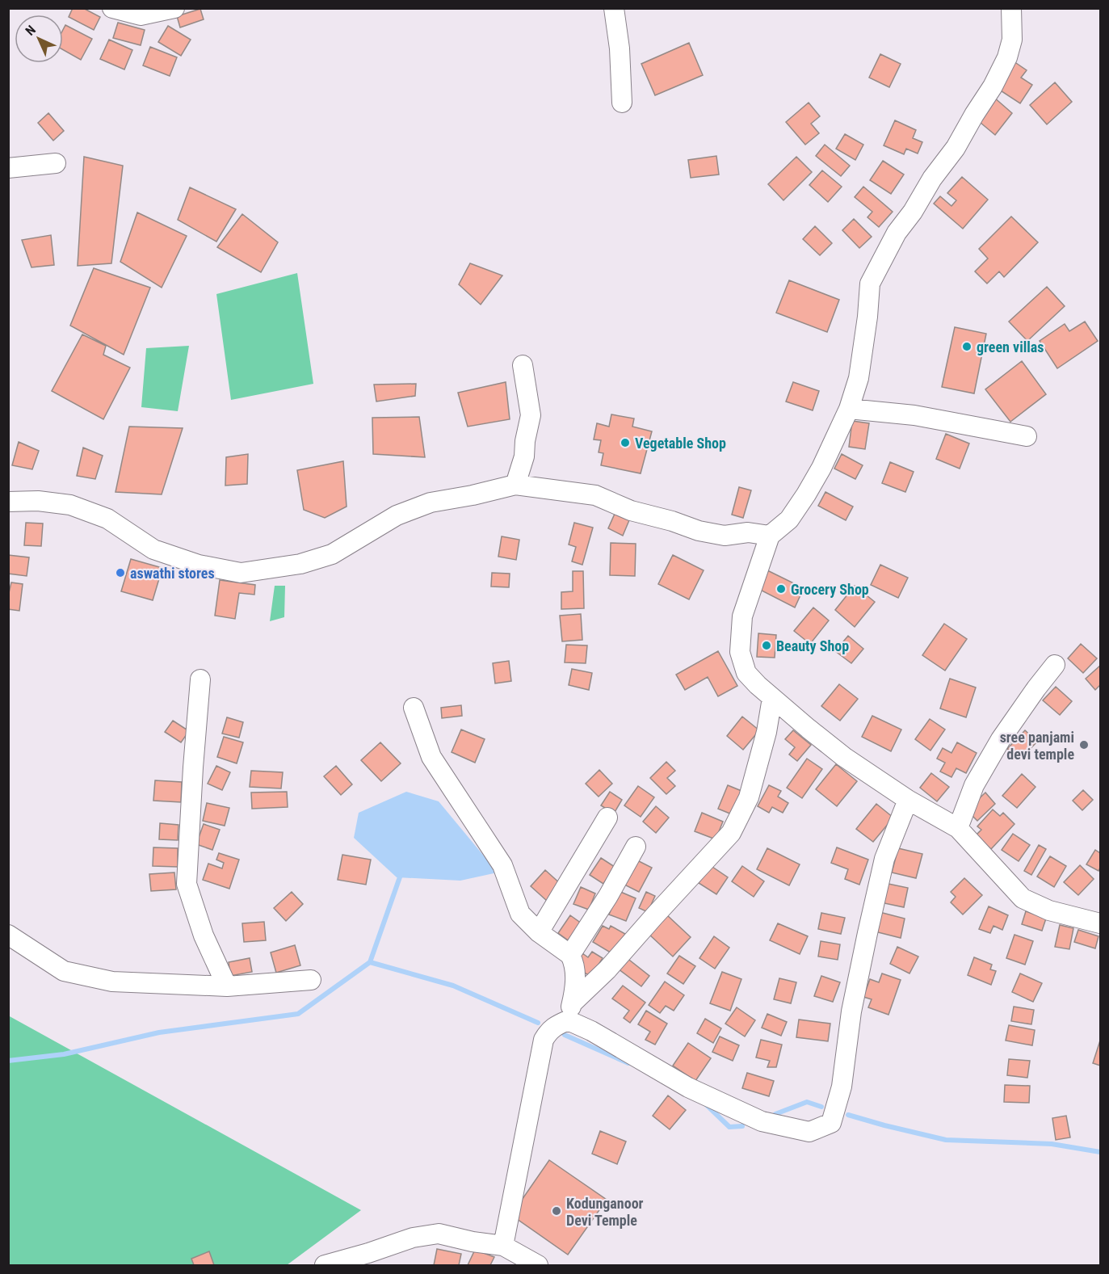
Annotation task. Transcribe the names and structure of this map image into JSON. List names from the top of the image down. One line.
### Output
{"places":["green villas","Vegetable Shop","aswathi stores","Grocery Shop","Beauty Shop","sree panjami devi temple","Kodunganoor Devi Temple"],"north":"top left"}
